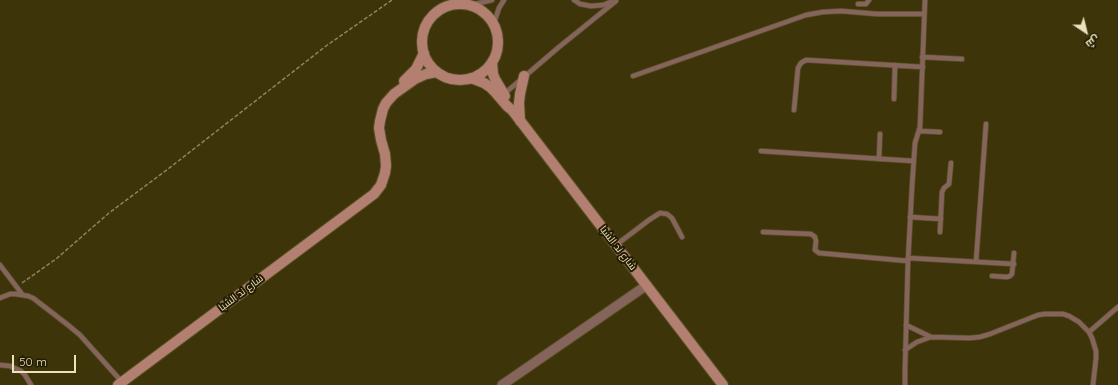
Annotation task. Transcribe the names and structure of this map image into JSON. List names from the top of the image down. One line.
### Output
{"streets":{"main road":["شارع ند الشبا"]},"scale_bar":"50 m","north":"bottom right"}
